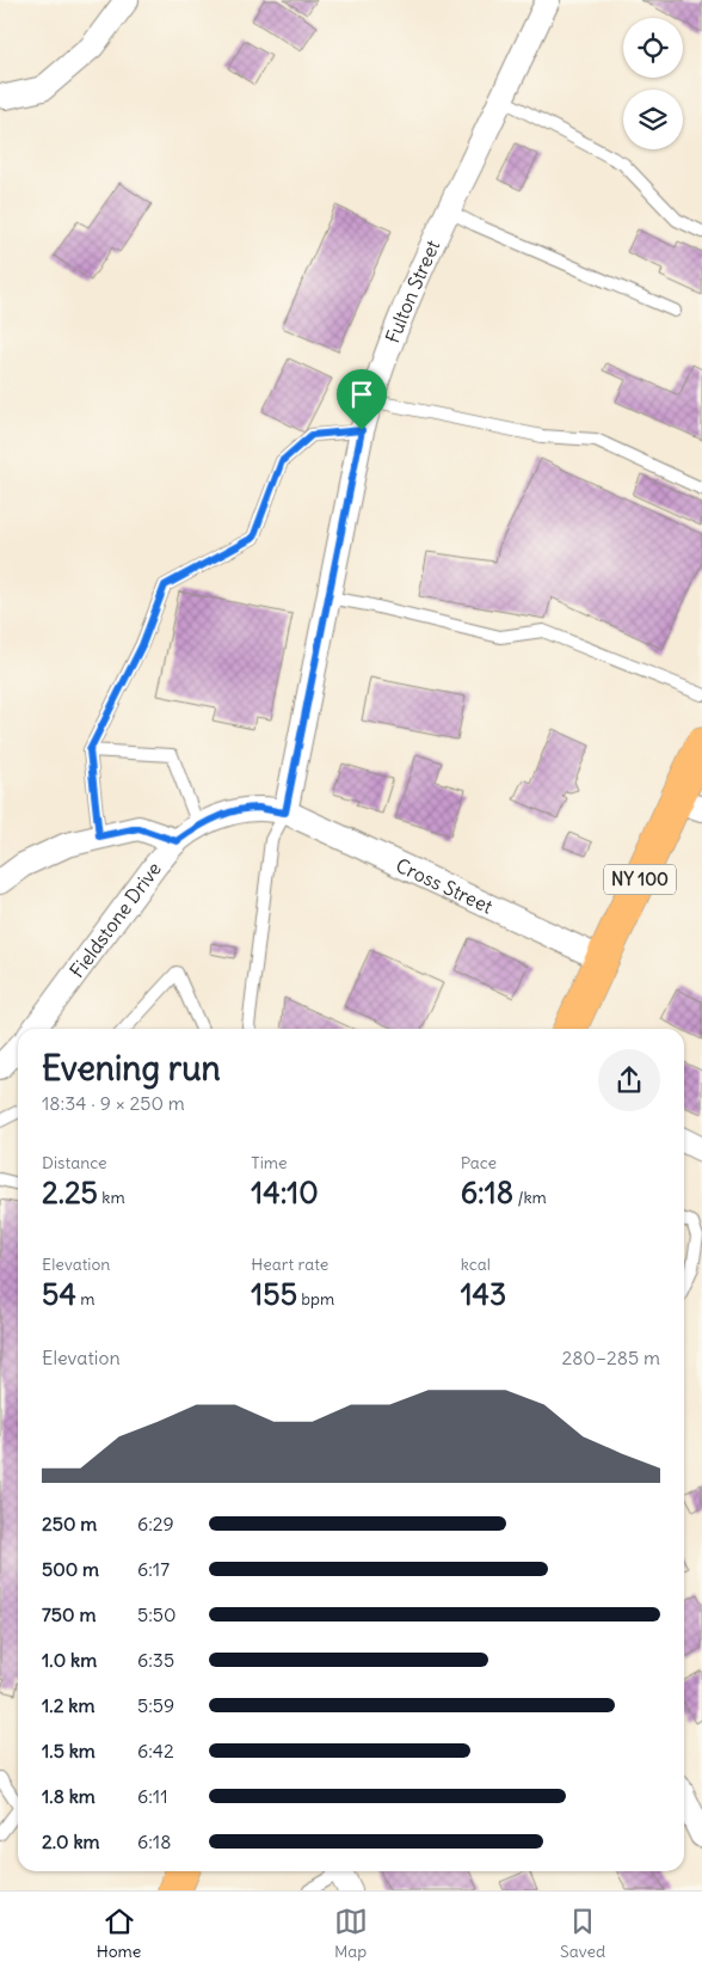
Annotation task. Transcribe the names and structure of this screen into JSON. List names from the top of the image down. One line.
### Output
{"streets":{"main road":["NY 100"],"street":["Fulton Street","Cross Street","Fieldstone Drive"]},"crossings":[["Fulton Street","Cross Street"],["Fulton Street","Fieldstone Drive"],["NY 100","Cross Street"],["Cross Street","Fieldstone Drive"]],"page":{"heading":["Evening run","18:34 · 9 × 250 m"],"stats":[["Distance","2.25 km"],["Time","14:10"],["Pace","6:18 /km"],["Elevation","54 m"],["Heart rate","155 bpm"],["kcal","143"]],"chart":["Elevation","280–285 m"],"list":[{"name":"250 m","note":"6:29"},{"name":"500 m","note":"6:17"},{"name":"750 m","note":"5:50"},{"name":"1.0 km","note":"6:35"},{"name":"1.2 km","note":"5:59"},{"name":"1.5 km","note":"6:42"},{"name":"1.8 km","note":"6:11"},{"name":"2.0 km","note":"6:18"}],"tabs":["Home","Map","Saved"]}}
